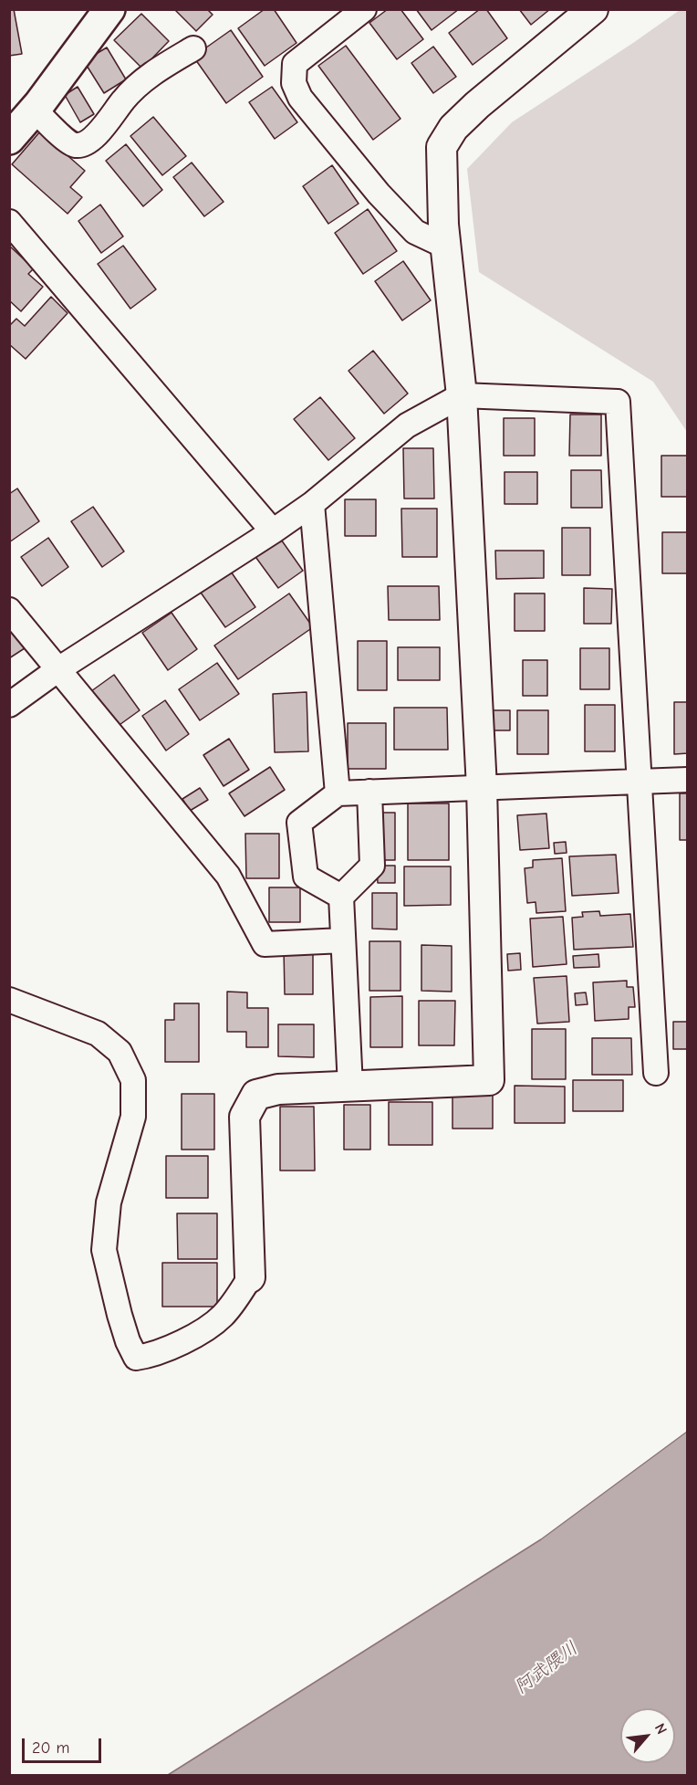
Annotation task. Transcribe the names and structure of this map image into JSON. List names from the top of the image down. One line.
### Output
{"water":["阿武隈川"],"scale_bar":"20 m","north":"top right"}
